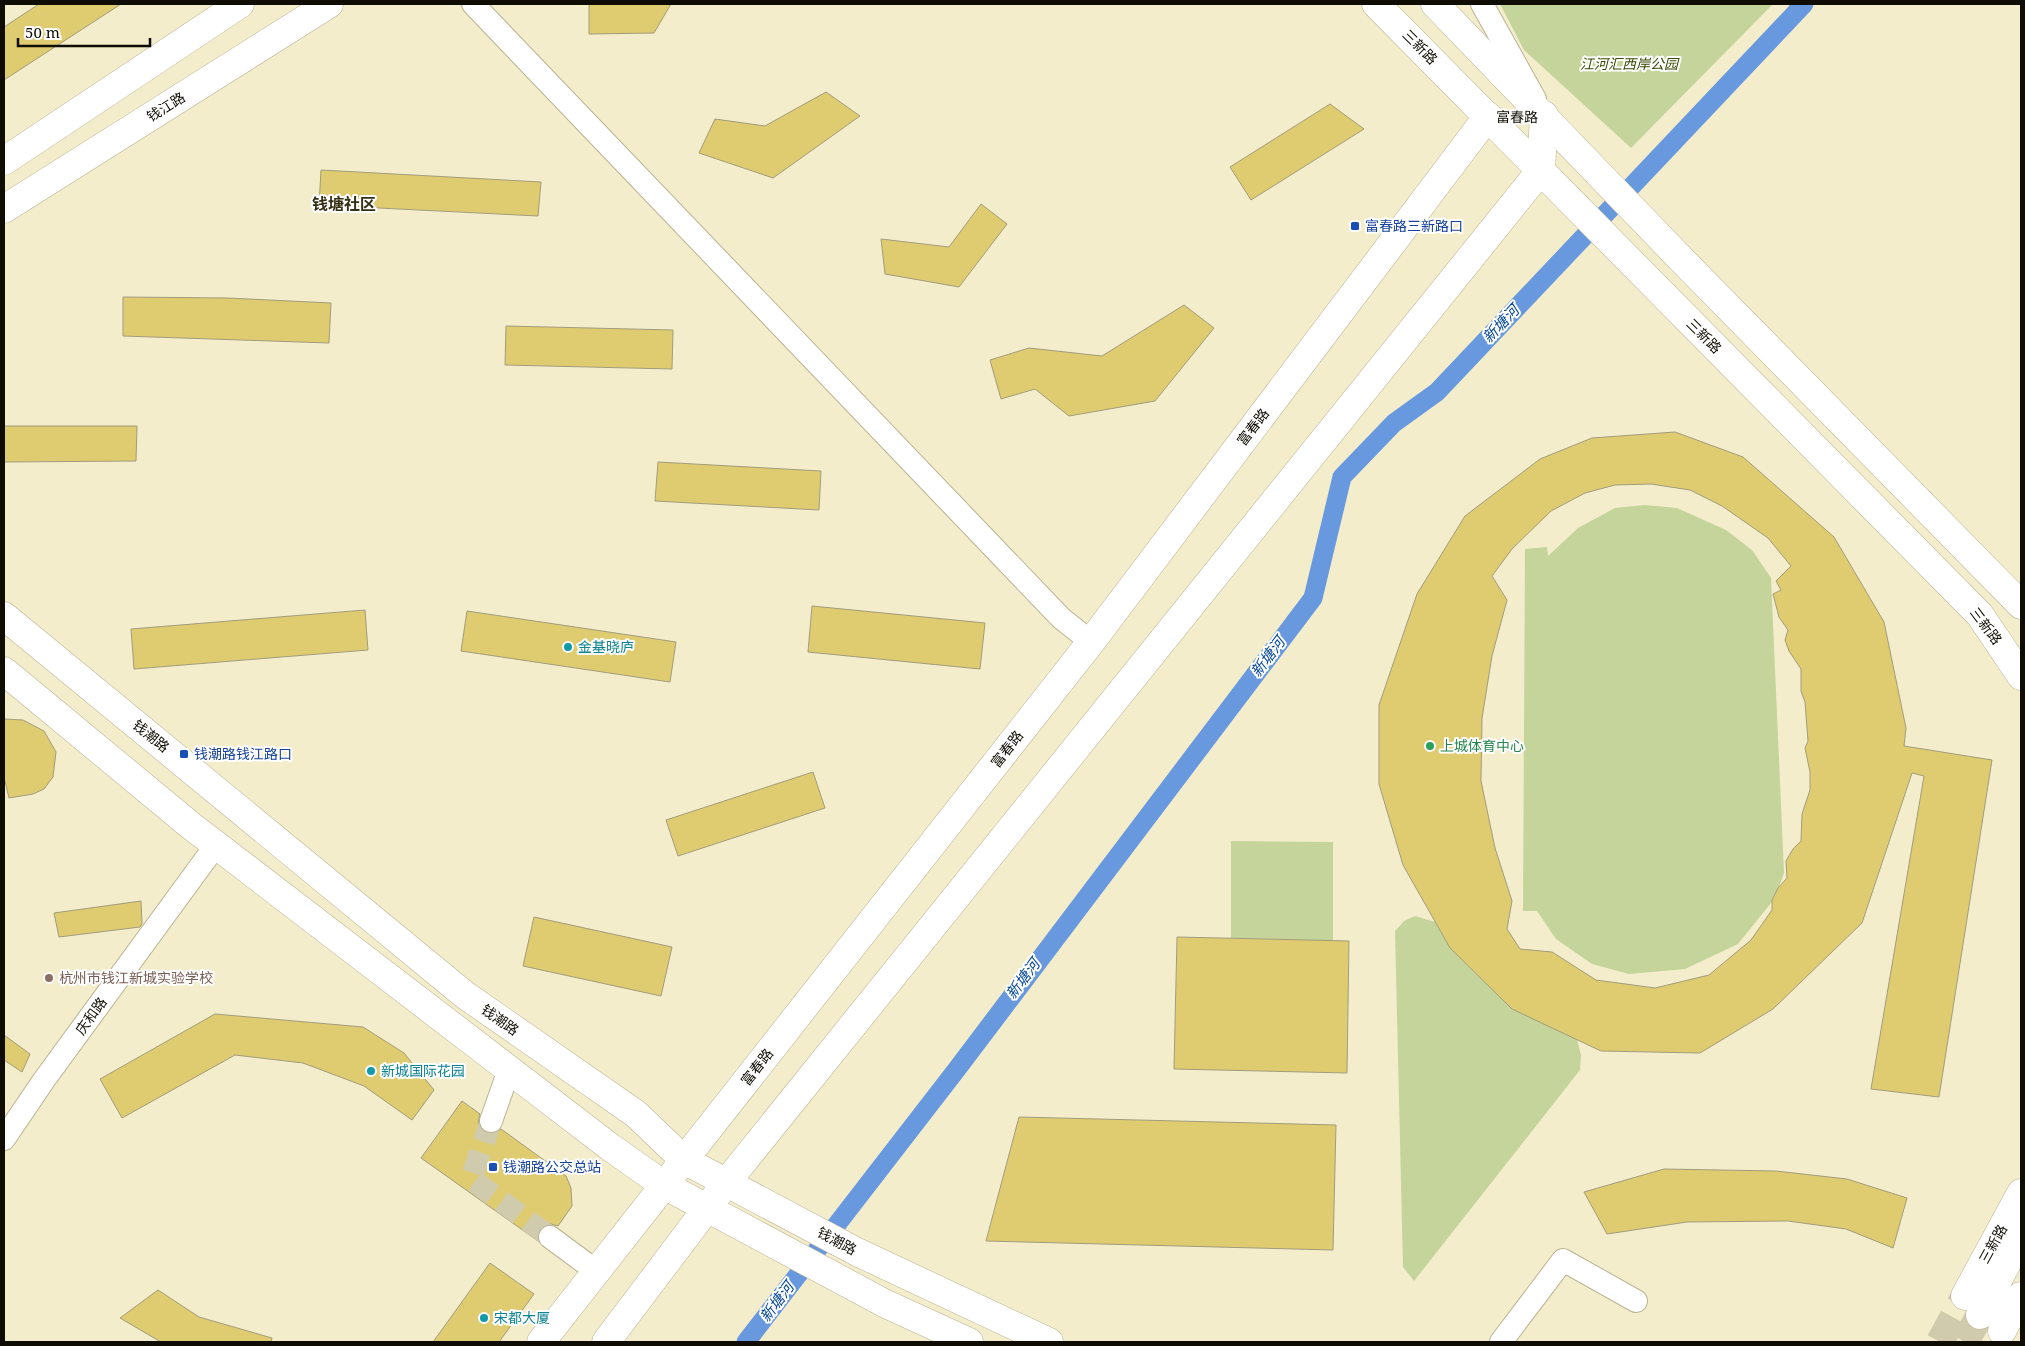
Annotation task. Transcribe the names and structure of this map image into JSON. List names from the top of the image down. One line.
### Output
{"streets":{"main road":["三新路","钱江路","富春路","钱潮路"],"street":["庆和路"]},"crossings":[["三新路","富春路"],["富春路","钱潮路"]],"districts":["钱塘社区"],"water":["新塘河"],"parks":["江河汇西岸公园"],"places":{"transit":["富春路三新路口","钱潮路钱江路口","钱潮路公交总站"],"other":["金基晓庐","上城体育中心","杭州市钱江新城实验学校","新城国际花园","宋都大厦"]},"scale_bar":"50 m"}
